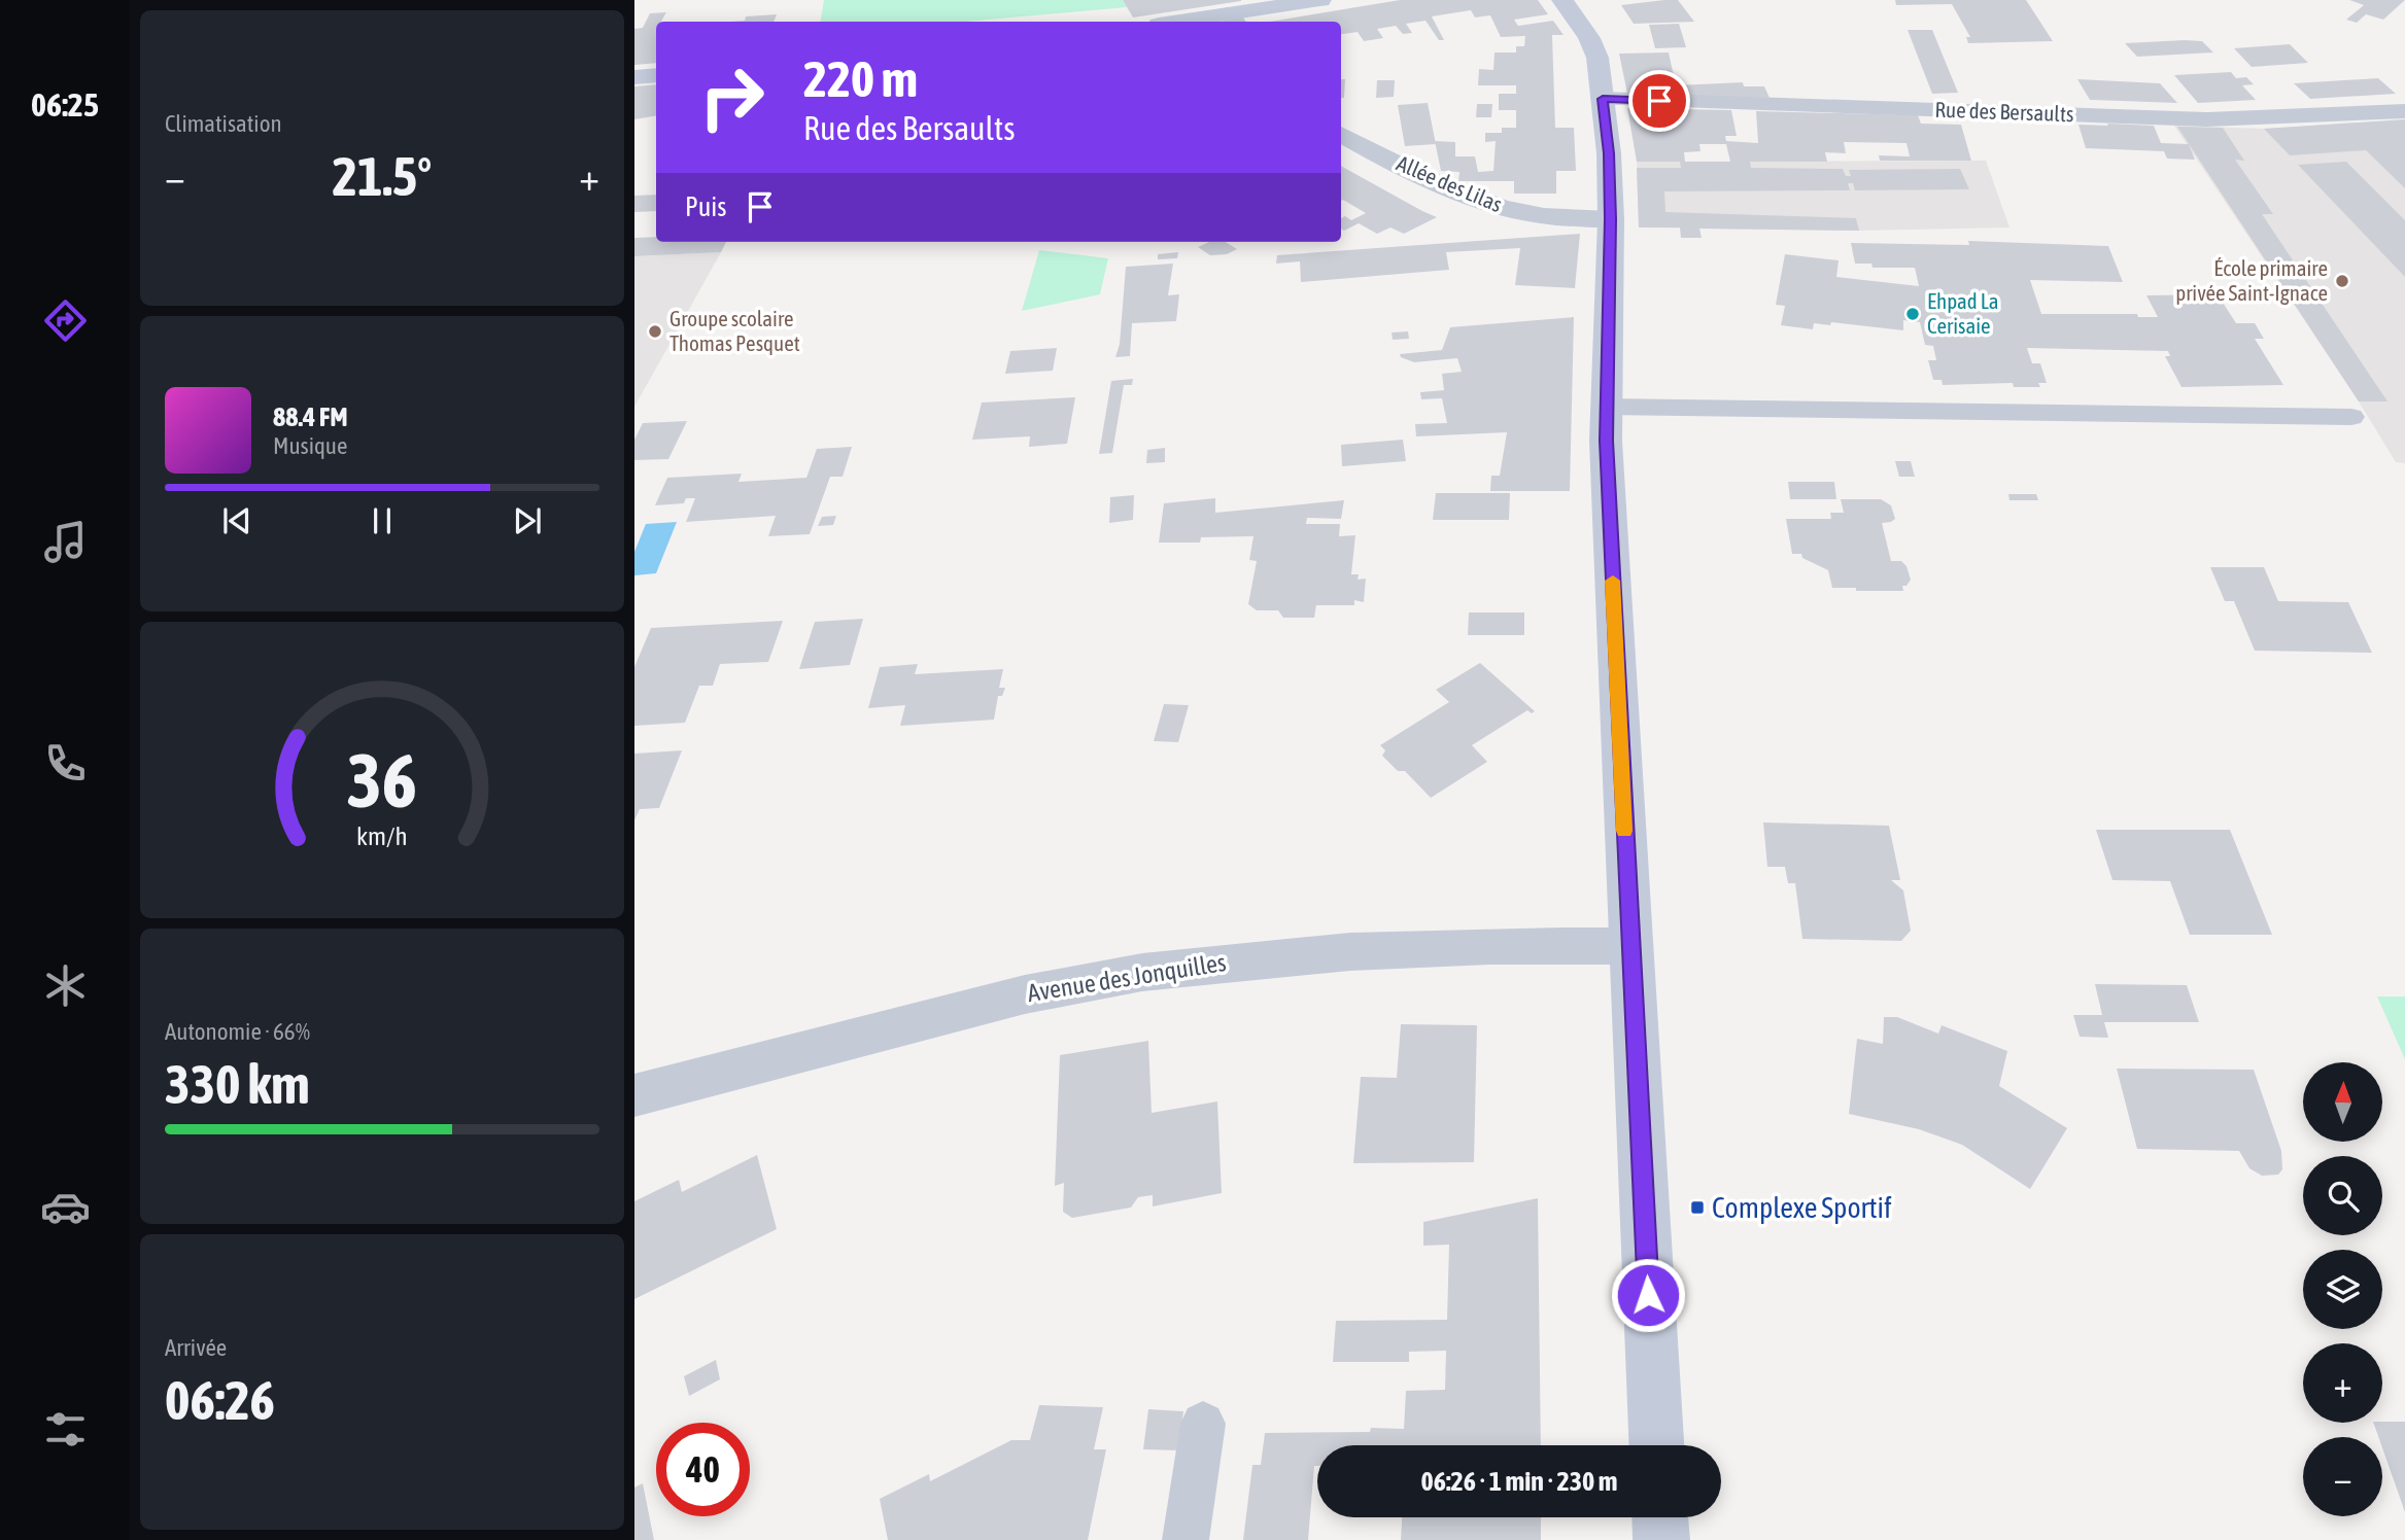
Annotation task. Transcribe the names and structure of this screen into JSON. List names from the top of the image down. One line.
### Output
{"streets":{"street":["Rue des Bersaults","Allée des Lilas","Avenue des Jonquilles"]},"places":{"other":["École primaire privée Saint-Ignace","Ehpad La Cerisaie","Groupe scolaire Thomas Pesquet"],"transit":["Complexe Sportif"]},"north":"top","page":{"tabs":"06:25","tile":["Climatisation",["Autonomie · 66%","330 km"],["Arrivée","06:26"]],"turn":["220 m","Rue des Bersaults"],"heat":["−","21.5°","+"],"then":"Puis","song":["88.4 FM","Musique"],"map_buttons":["+","−"],"limit":"40","trip":"06:26 · 1 min · 230 m","gauge":["36","km/h"]}}
